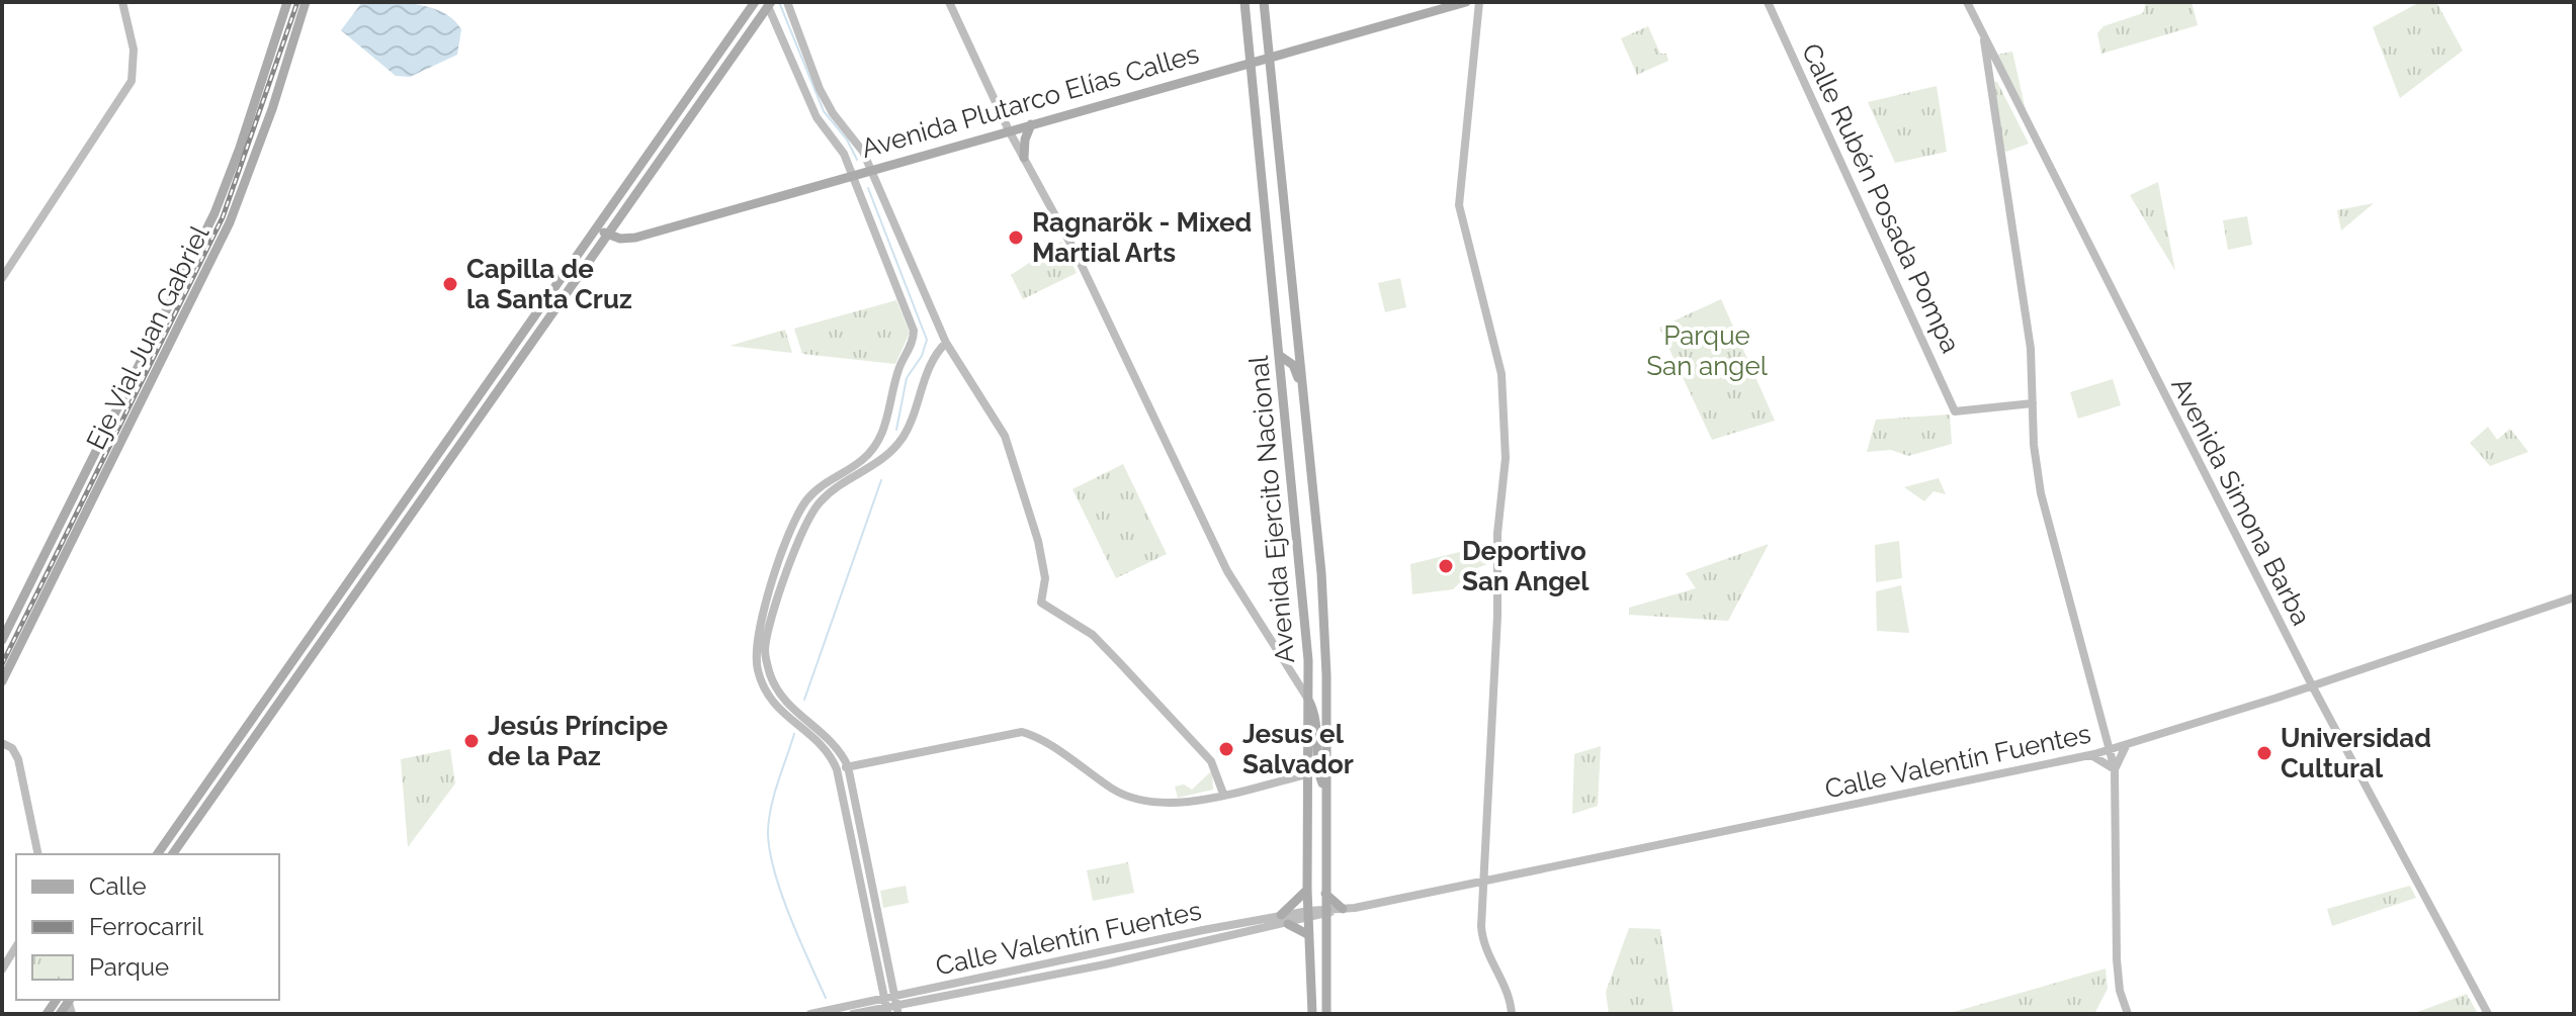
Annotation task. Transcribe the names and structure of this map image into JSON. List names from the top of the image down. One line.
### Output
{"streets":{"main road":["Avenida Plutarco Elías Calles","Eje Vial Juan Gabriel","Avenida Ejercito Nacional"],"street":["Calle Rubén Posada Pompa","Avenida Simona Barba","Calle Valentín Fuentes"]},"crossings":[["Avenida Plutarco Elías Calles","Avenida Ejercito Nacional"],["Avenida Simona Barba","Calle Valentín Fuentes"],["Avenida Ejercito Nacional","Calle Valentín Fuentes"]],"parks":["Parque San angel"],"places":["Ragnarök - Mixed Martial Arts","Capilla de la Santa Cruz","Deportivo San Angel","Jesús Príncipe de la Paz","Jesus el Salvador","Universidad Cultural"],"legend":["Calle","Ferrocarril","Parque"]}
